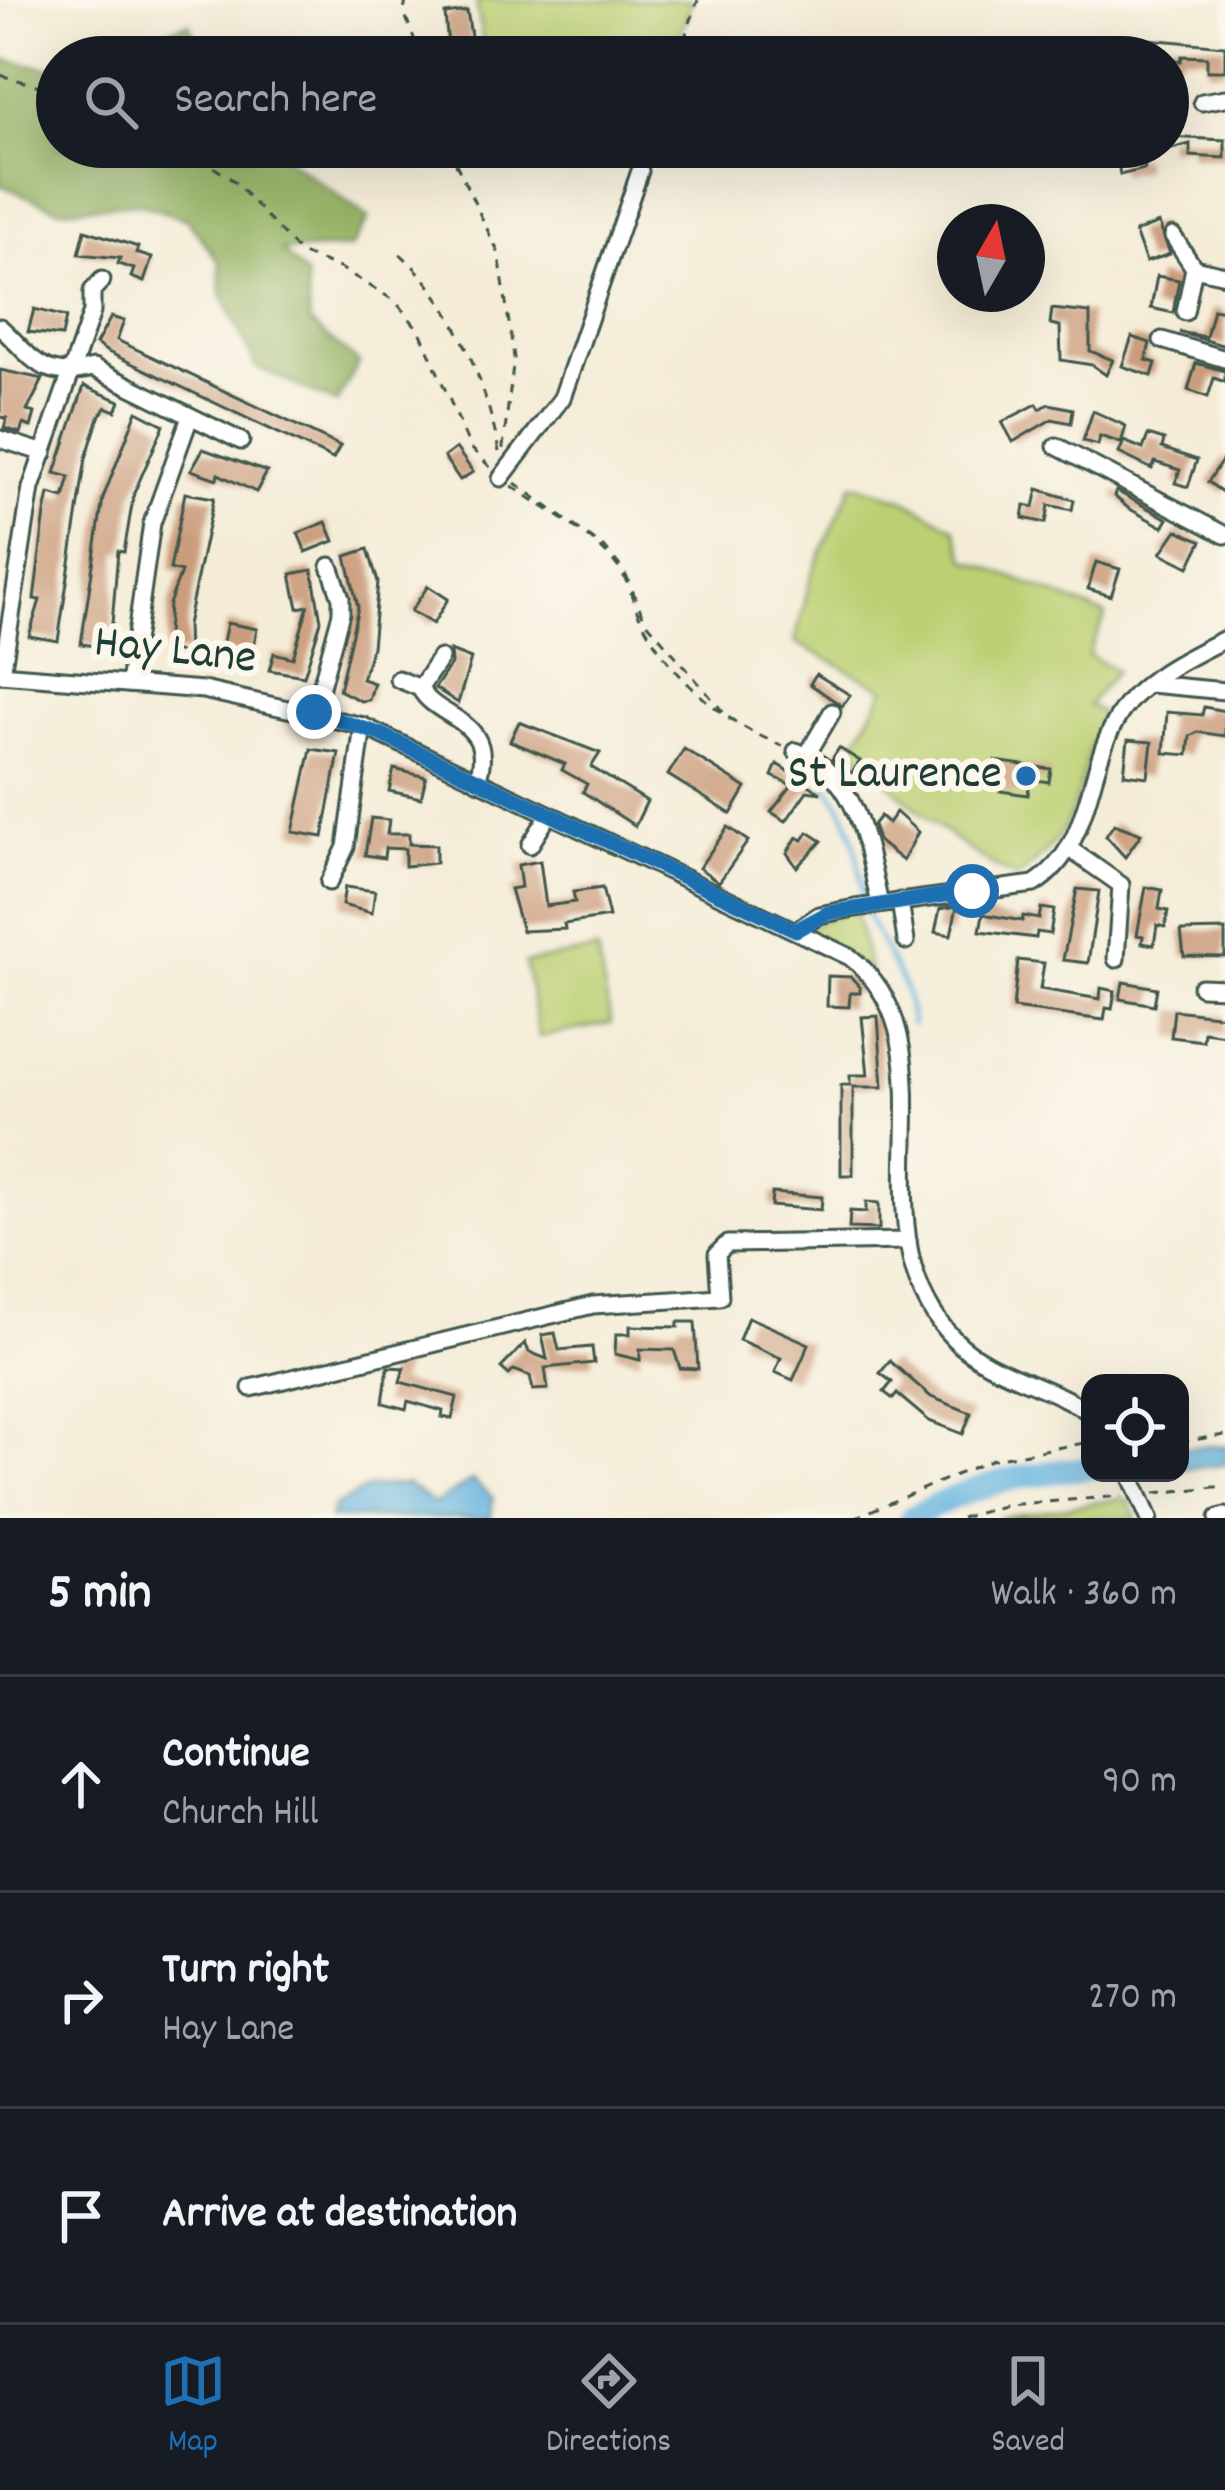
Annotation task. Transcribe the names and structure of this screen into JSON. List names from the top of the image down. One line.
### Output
{"streets":{"street":["Hay Lane"]},"places":["St Laurence"],"north":"top","page":{"search":"Search here","heading":["5 min","Walk · 360 m"],"list":[["Continue","Church Hill","90 m"],["Turn right","Hay Lane","270 m"],"Arrive at destination"],"nav":["Map","Directions","Saved"]}}
